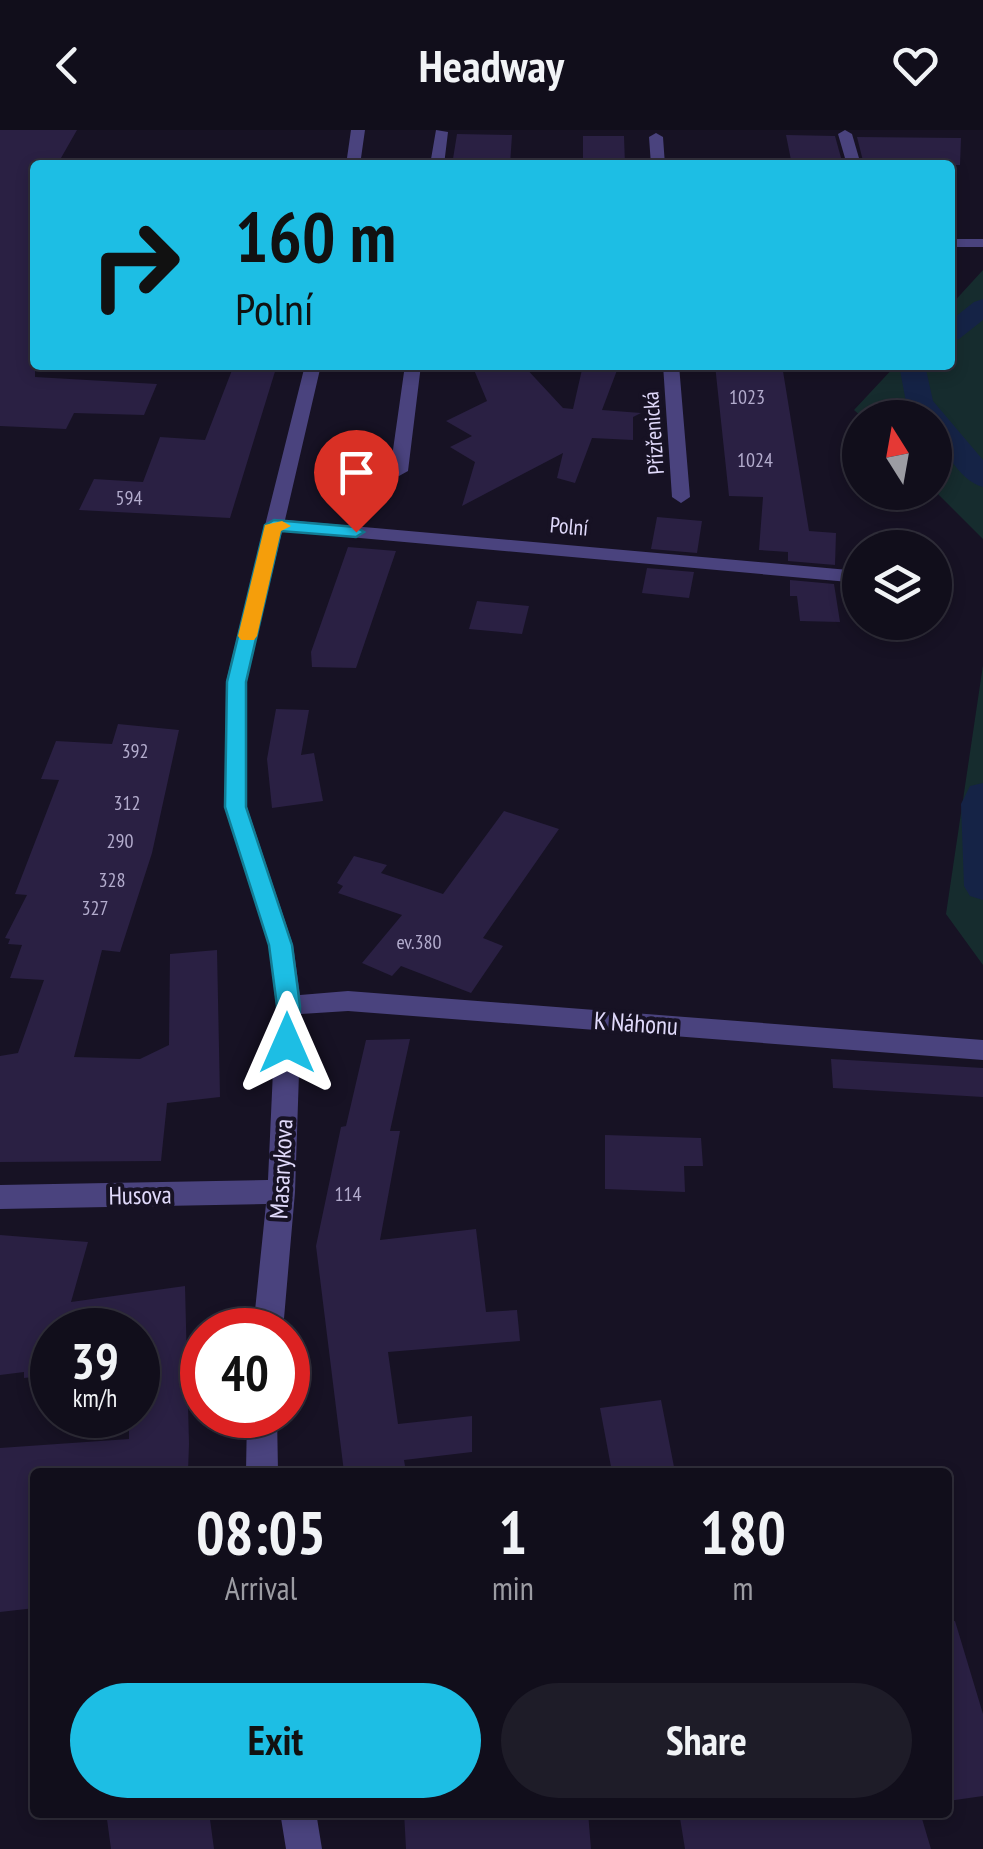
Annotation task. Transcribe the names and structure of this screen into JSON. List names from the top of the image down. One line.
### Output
{"streets":{"street":["Přízřenická","Polní","K Náhonu","Masarykova","Husova"]},"crossings":[["Polní","Masarykova"],["K Náhonu","Masarykova"],["Masarykova","Husova"]],"house_numbers":["1023","1024","594","392","312","290","328","327","ev.380","114"],"north":"top","page":{"header":"Headway","turn":["160 m","Polní"],"speed":"39 km/h","limit":"40","eta":["08:05","Arrival","1","min","180","m"],"buttons":["Exit","Share"]}}
